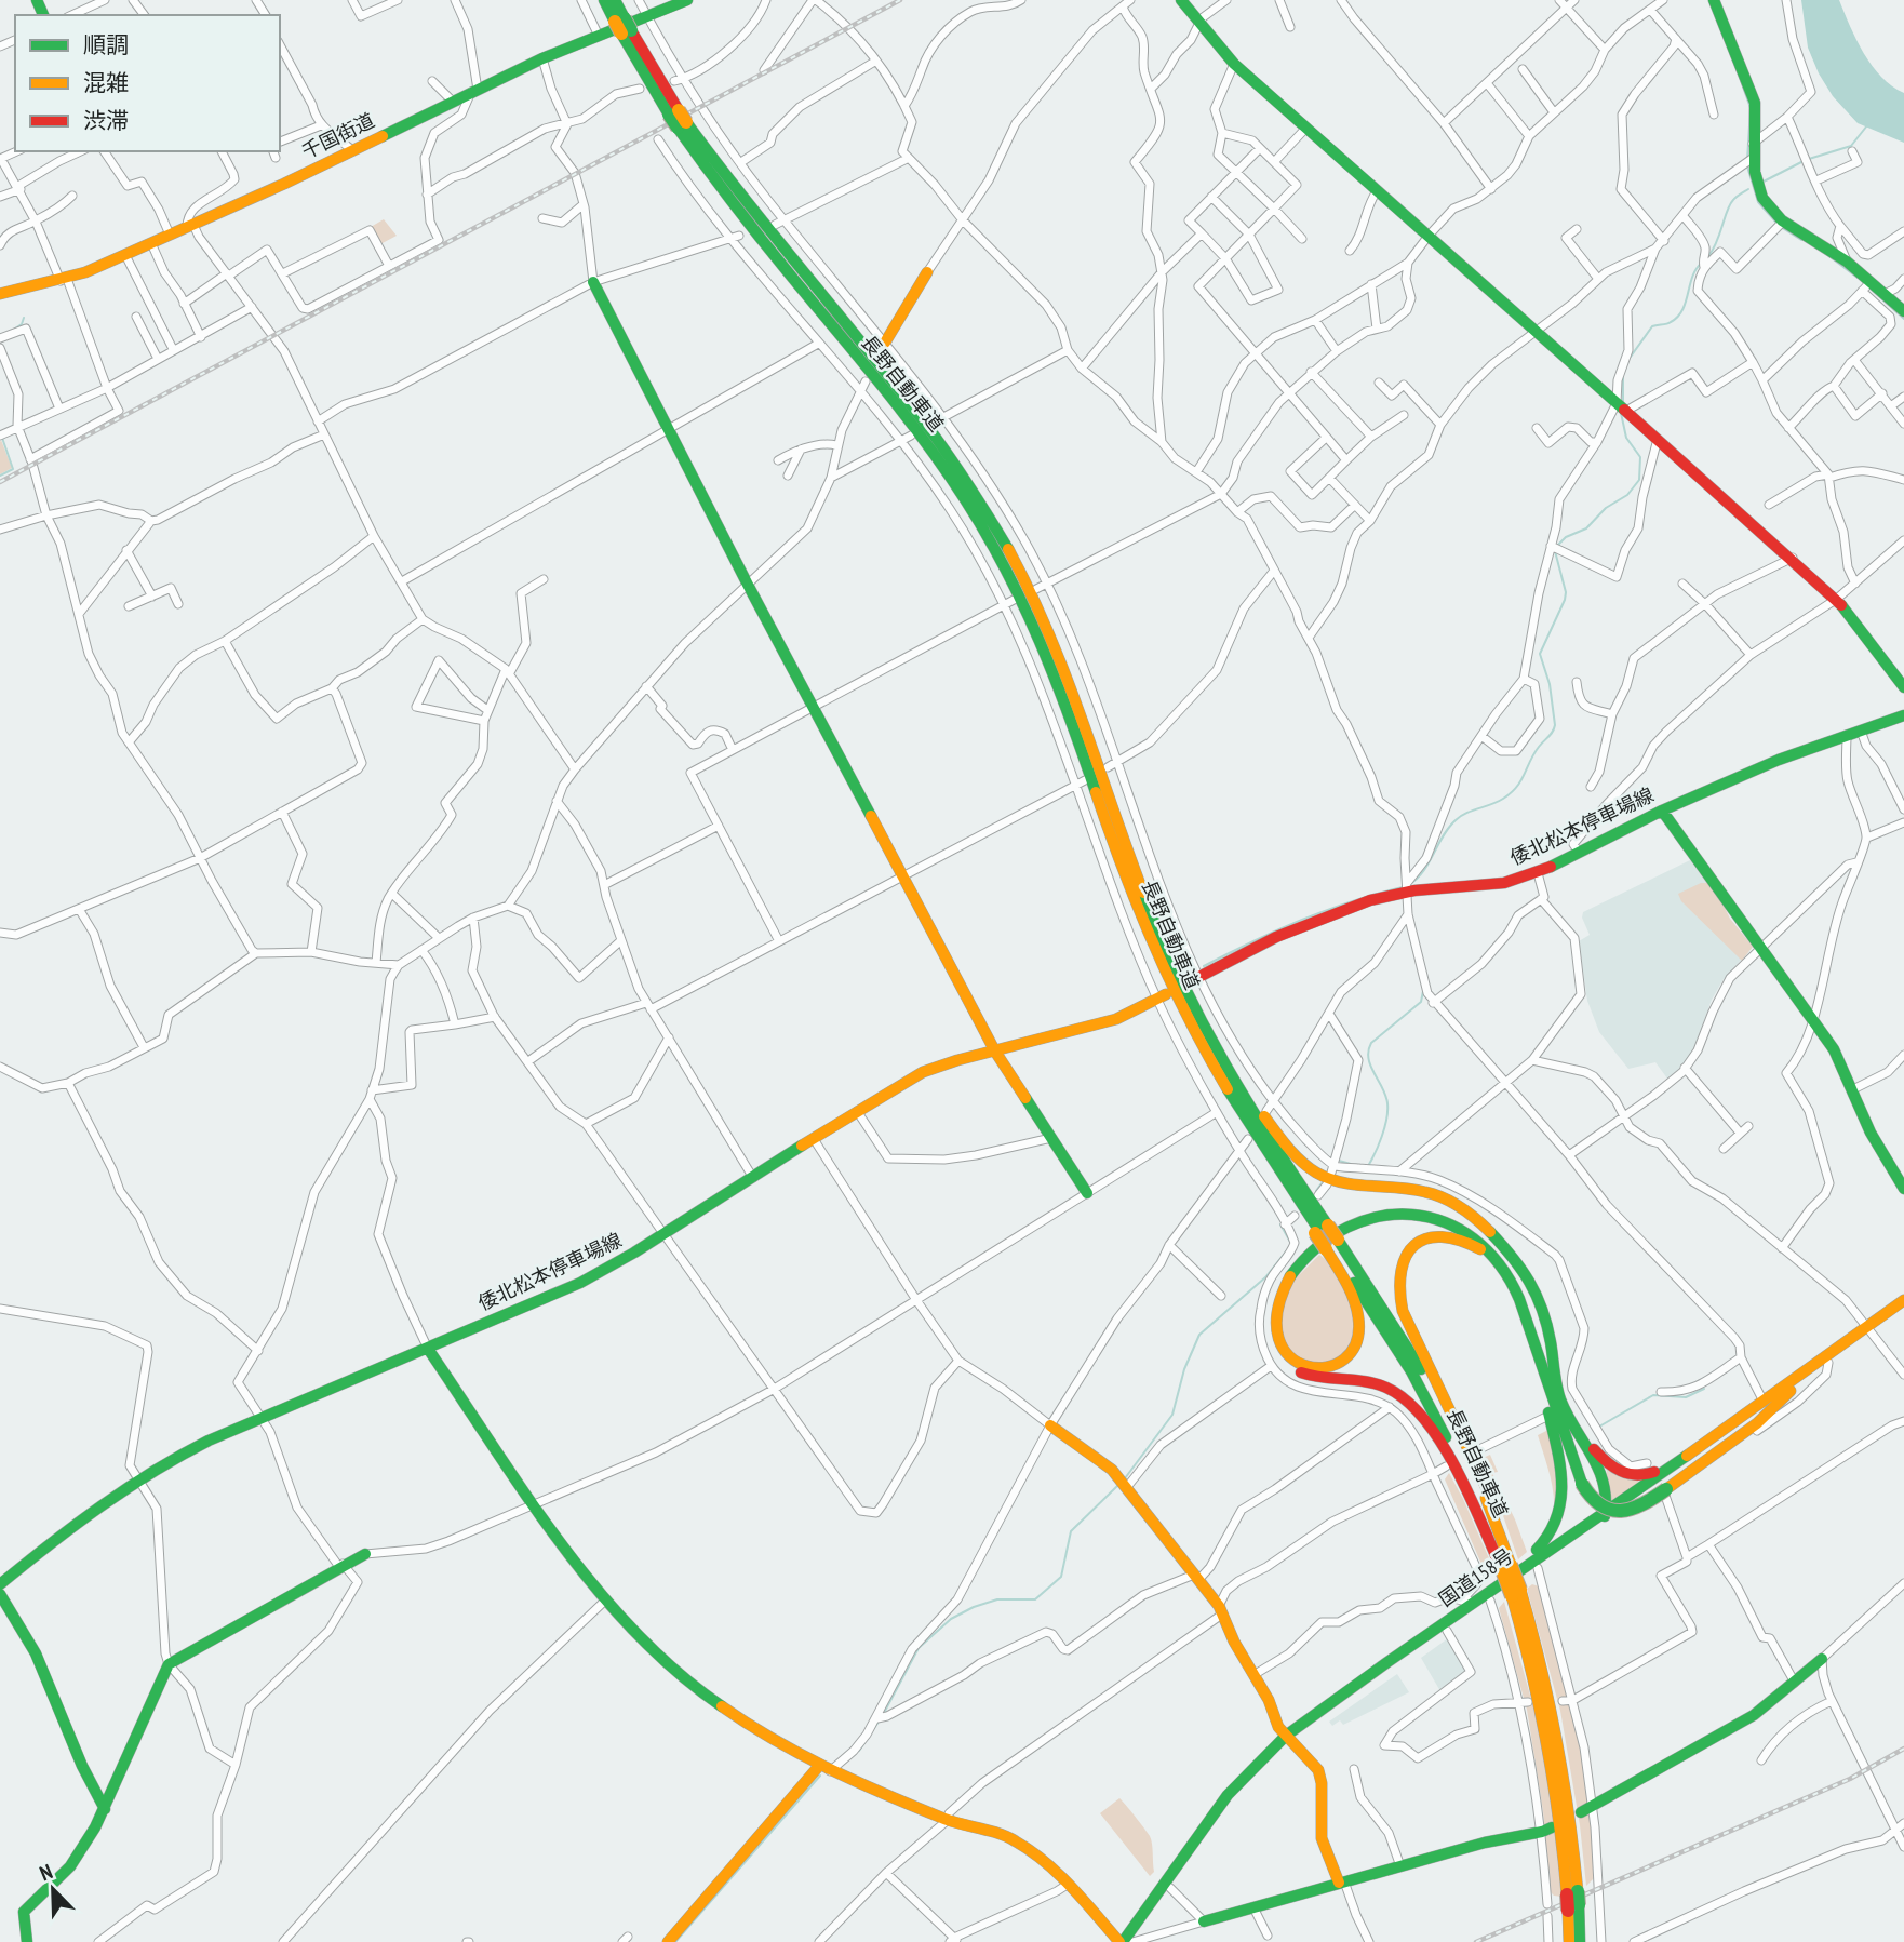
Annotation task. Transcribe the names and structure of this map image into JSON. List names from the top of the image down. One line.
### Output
{"streets":{"main road":["千国街道","長野自動車道","倭北松本停車場線","国道158号"]},"legend":["順調","混雑","渋滞"],"north":"top left"}
